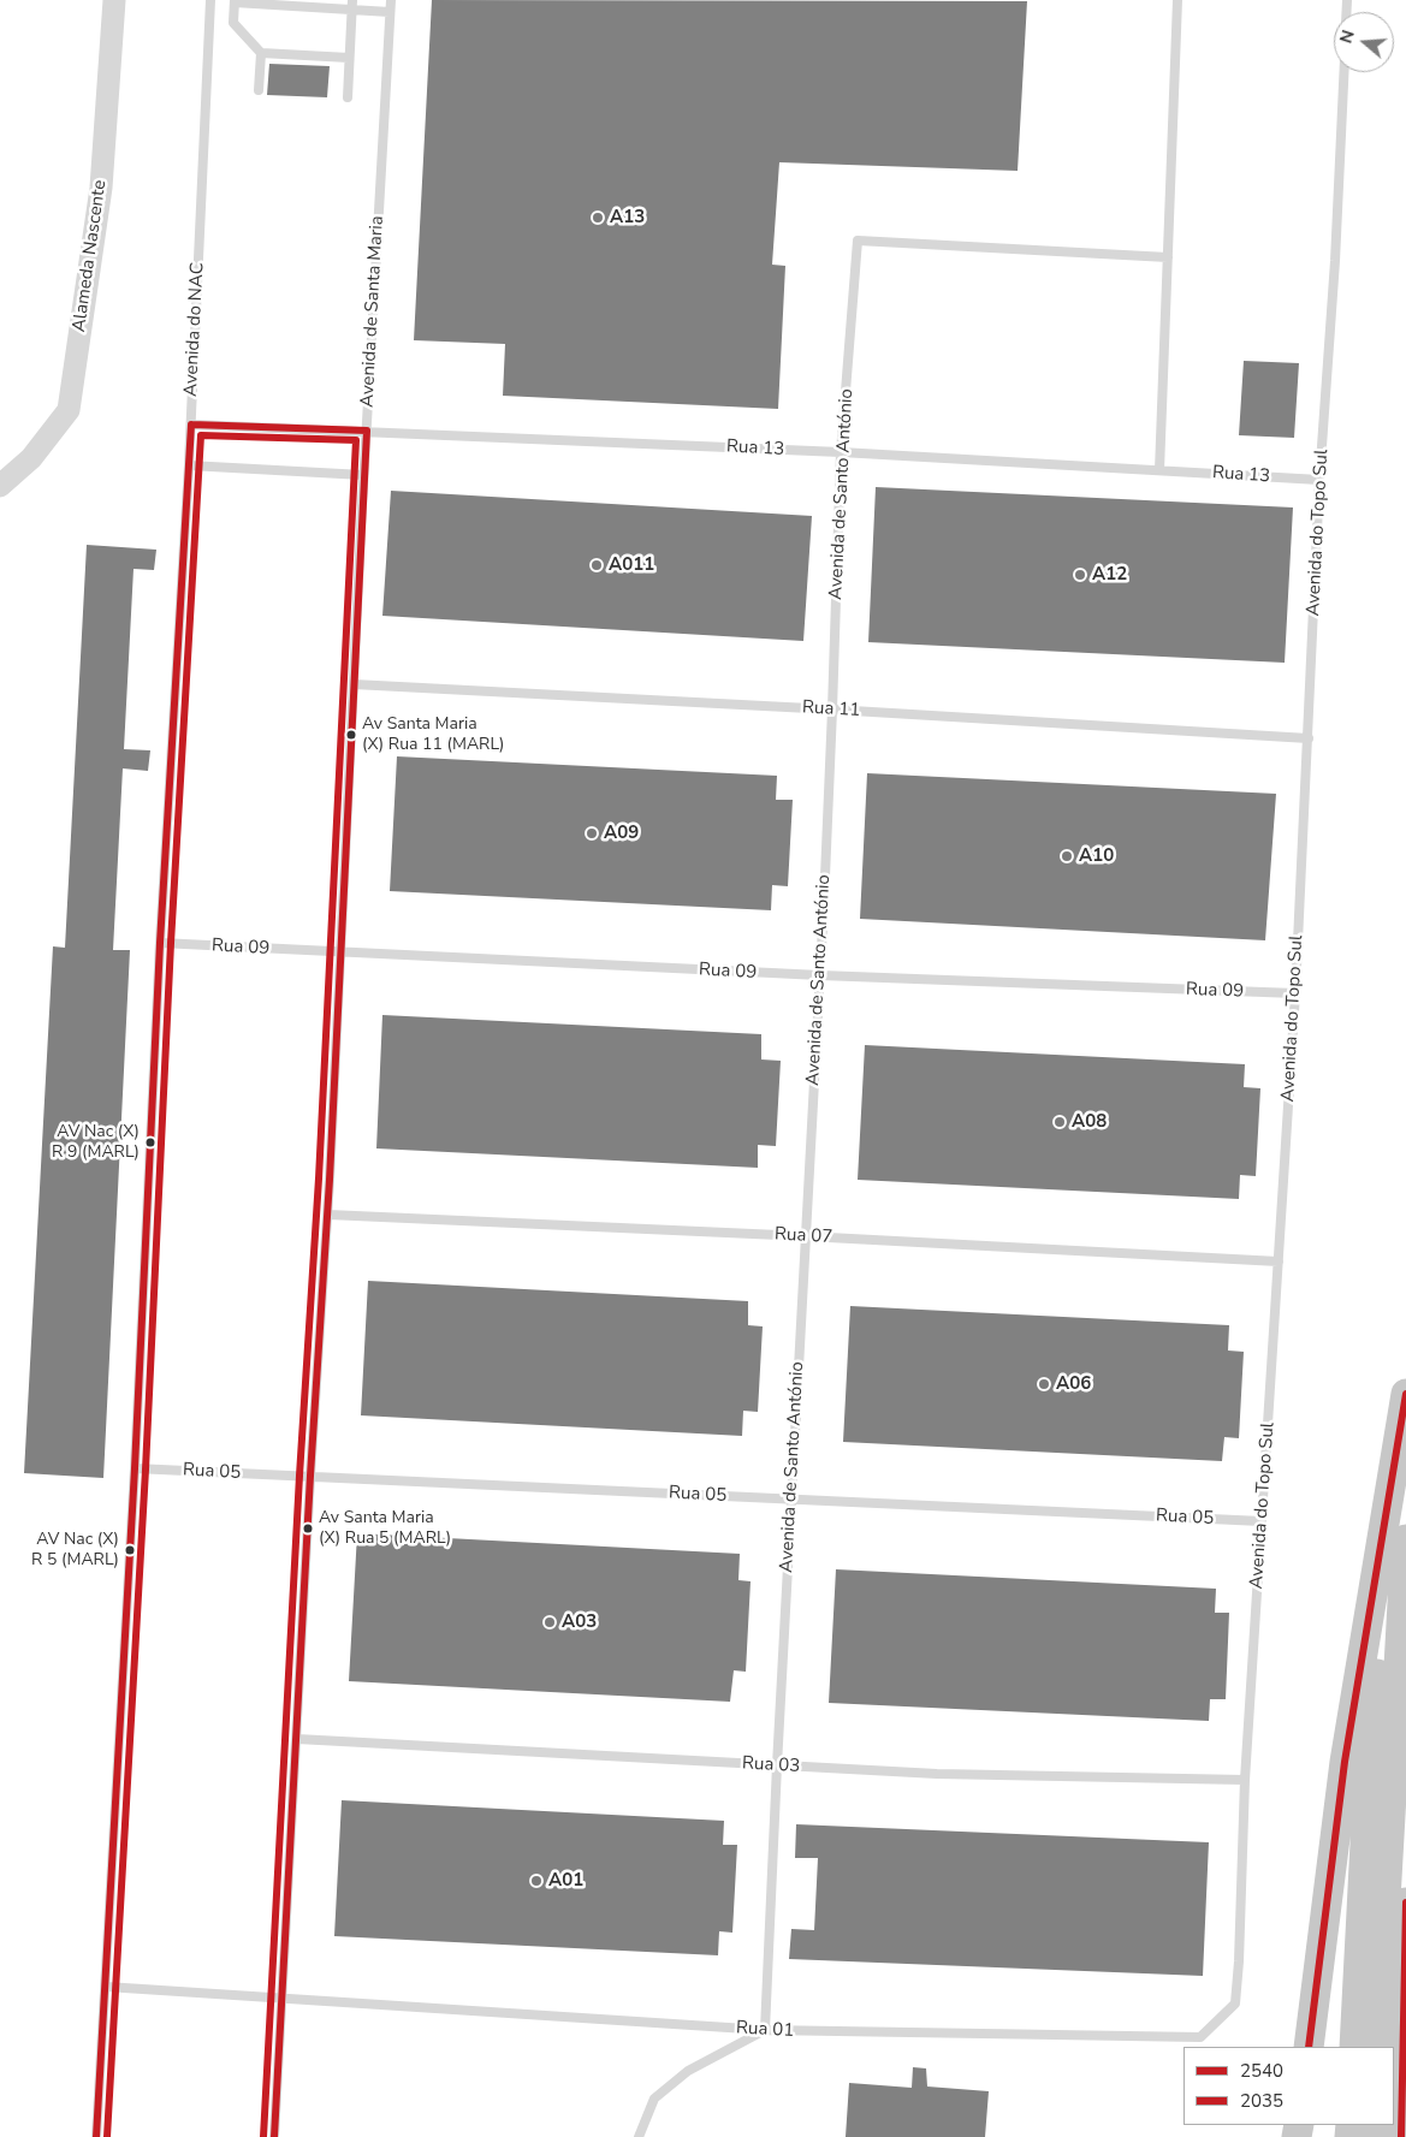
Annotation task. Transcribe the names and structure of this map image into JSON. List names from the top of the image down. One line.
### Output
{"streets":{"street":["Alameda Nascente"],"lane":["Avenida de Santa Maria","Avenida do NAC","Rua 13","Avenida de Santo António","Avenida do Topo Sul","Rua 11","Rua 09","Rua 07","Rua 05","Rua 03","Rua 01"]},"crossings":[["Avenida de Santa Maria","Rua 13"],["Avenida de Santa Maria","Rua 11"],["Avenida de Santa Maria","Rua 09"],["Avenida de Santa Maria","Rua 07"],["Avenida de Santa Maria","Rua 05"],["Avenida de Santa Maria","Rua 03"],["Avenida de Santa Maria","Rua 01"],["Avenida do NAC","Rua 13"],["Avenida do NAC","Rua 09"],["Avenida do NAC","Rua 05"],["Avenida do NAC","Rua 01"],["Rua 13","Avenida de Santo António"],["Rua 13","Avenida do Topo Sul"],["Avenida de Santo António","Rua 11"],["Avenida de Santo António","Rua 09"],["Avenida de Santo António","Rua 07"],["Avenida de Santo António","Rua 05"],["Avenida de Santo António","Rua 03"],["Avenida de Santo António","Rua 01"],["Avenida do Topo Sul","Rua 11"],["Avenida do Topo Sul","Rua 09"],["Avenida do Topo Sul","Rua 07"],["Avenida do Topo Sul","Rua 05"],["Avenida do Topo Sul","Rua 03"],["Avenida do Topo Sul","Rua 01"]],"places":["A13","A011","A12","Av Santa Maria (X) Rua 11 (MARL)","A09","A10","A08","AV Nac (X) R 9 (MARL)","A06","Av Santa Maria (X) Rua 5 (MARL)","AV Nac (X) R 5 (MARL)","A03","A01"],"lines":["transit line 2540","transit line 2035"],"legend":["2540","2035"],"north":"left"}
